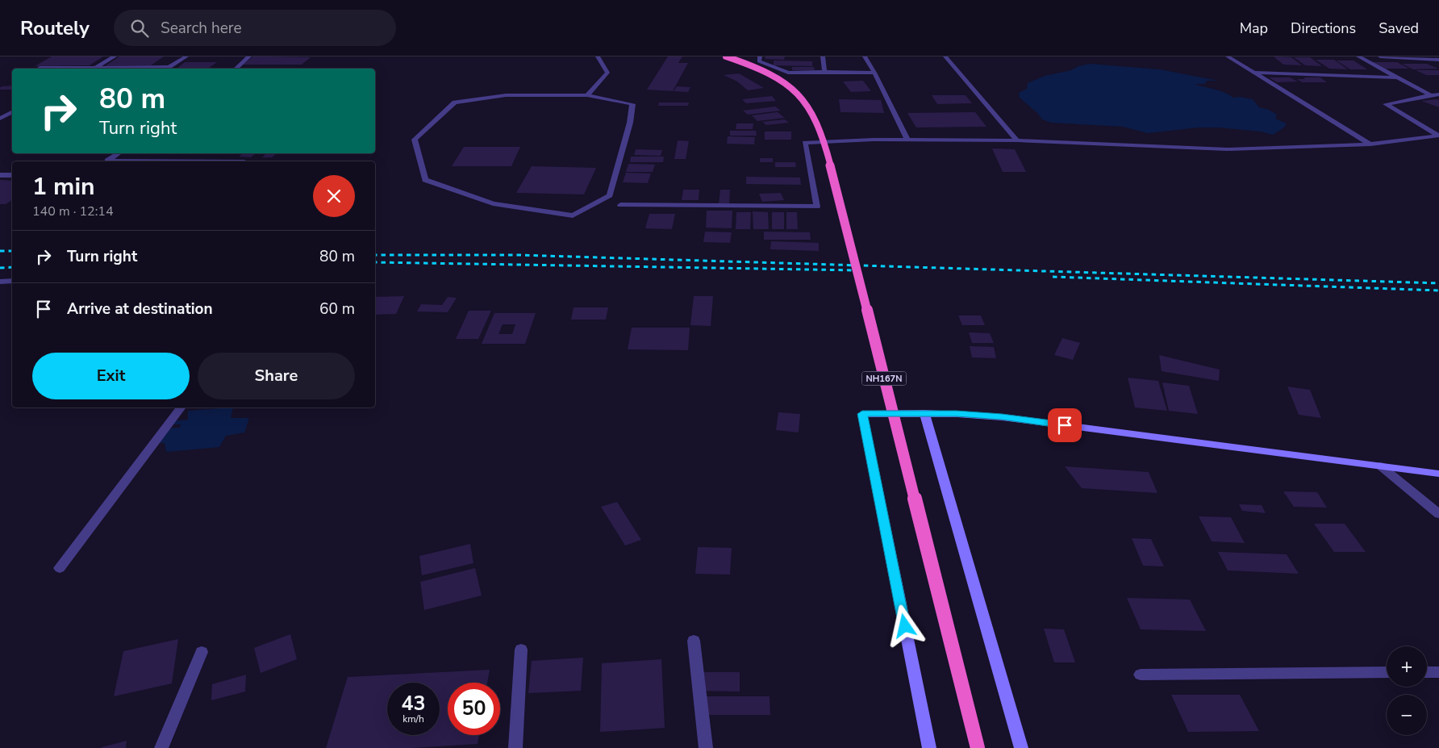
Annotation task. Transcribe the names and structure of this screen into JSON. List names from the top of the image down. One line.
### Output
{"streets":{"highway":["NH167N"]},"page":{"header":"Routely","search":"Search here","nav":["Map","Directions","Saved"],"turn":["80 m","Turn right"],"heading":["1 min","140 m · 12:14"],"list":[{"name":"Turn right","value":"80 m"},{"name":"Arrive at destination","value":"60 m"}],"buttons":["Exit","Share"],"map_buttons":["+","−"],"speed":"43 km/h","limit":"50"}}
